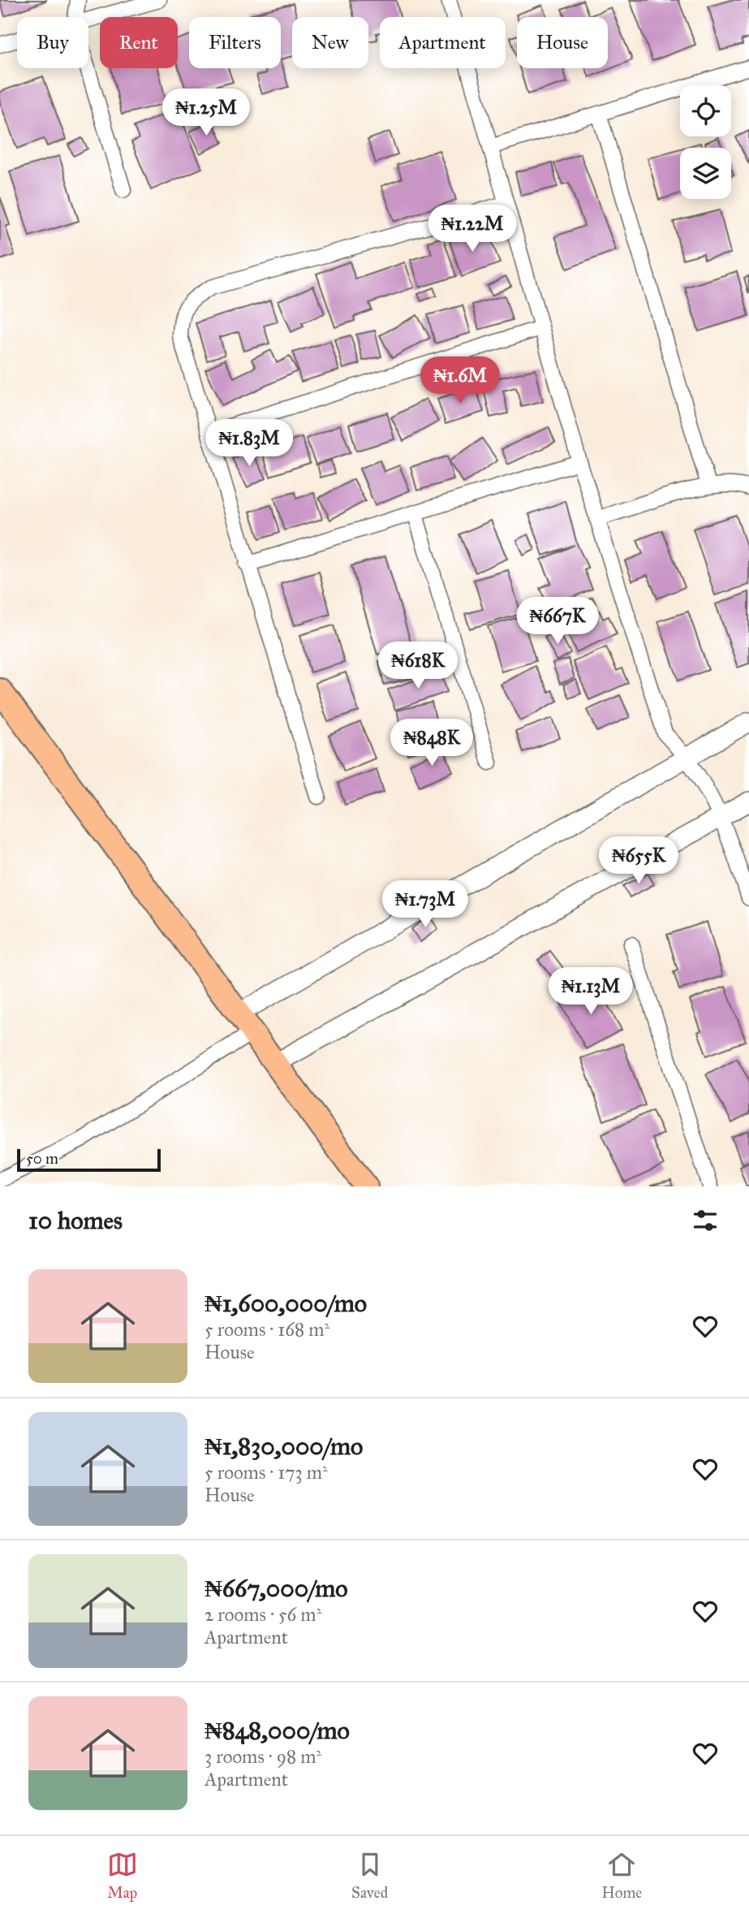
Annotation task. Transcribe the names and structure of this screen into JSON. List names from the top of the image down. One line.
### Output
{"scale_bar":"50 m","page":{"chip":["Buy","Rent","Filters","New","Apartment","House"],"price":["₦1.25M","₦1.22M","₦1.6M","₦1.83M","₦667K","₦618K","₦848K","₦655K","₦1.73M","₦1.13M"],"scale":"50 m","heading":"10 homes","list":[{"name":"₦1,600,000/mo","note":"5 rooms · 168 m² · House"},{"name":"₦1,830,000/mo","note":"5 rooms · 173 m² · House"},{"name":"₦667,000/mo","note":"2 rooms · 56 m² · Apartment"},{"name":"₦848,000/mo","note":"3 rooms · 98 m² · Apartment"}],"tabs":["Map","Saved","Home"]}}
